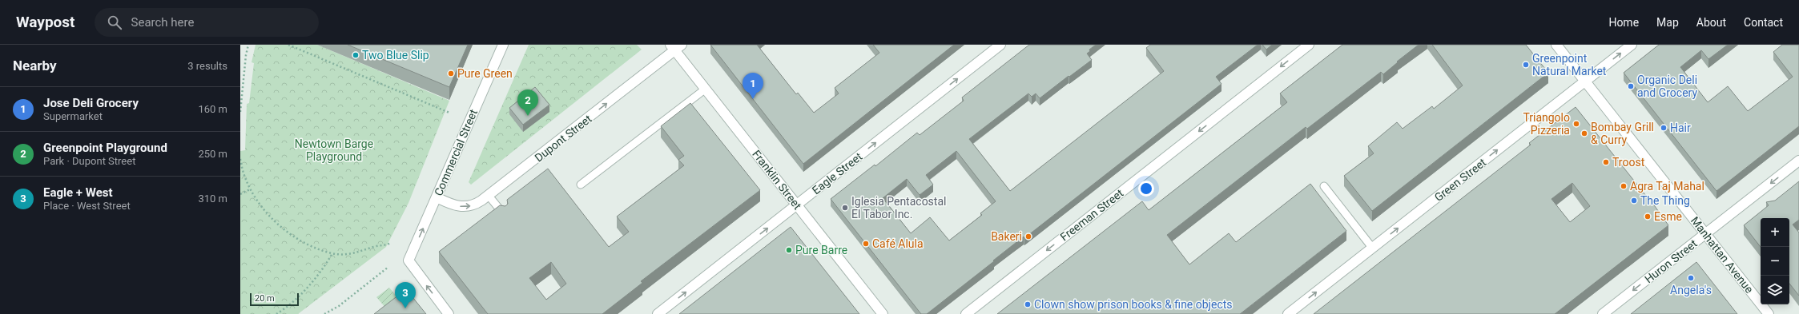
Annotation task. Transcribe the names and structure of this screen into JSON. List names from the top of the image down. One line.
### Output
{"streets":{"street":["Dupont Street","Commercial Street","Eagle Street","Franklin Street","Green Street","Freeman Street","Manhattan Avenue","Huron Street"]},"crossings":[["Dupont Street","Commercial Street"],["Dupont Street","Franklin Street"],["Eagle Street","Franklin Street"],["Green Street","Manhattan Avenue"],["Manhattan Avenue","Huron Street"]],"one_way":["Dupont Street","Commercial Street","Eagle Street","Green Street","Freeman Street","Huron Street"],"parks":["Newtown Barge Playground"],"places":["Two Blue Slip","Greenpoint Natural Market","Pure Green","Organic Deli and Grocery","Triangolo Pizzeria","Hair","Bombay Grill & Curry","Troost","Agra Taj Mahal","The Thing","Iglesia Pentacostal El Tabor Inc.","Esme","Bakeri","Café Alula","Pure Barre","Angela's","Clown show prison books & fine objects"],"scale_bar":"20 m","page":{"header":"Waypost","search":"Search here","nav":["Home","Map","About","Contact"],"heading":["Nearby","3 results"],"pins":["1","2","3"],"list":[{"mark":"1","name":"Jose Deli Grocery","note":"Supermarket","value":"160 m"},{"mark":"2","name":"Greenpoint Playground","note":"Park · Dupont Street","value":"250 m"},{"mark":"3","name":"Eagle + West","note":"Place · West Street","value":"310 m"}],"map_buttons":["+","−"],"scale":"20 m"}}
